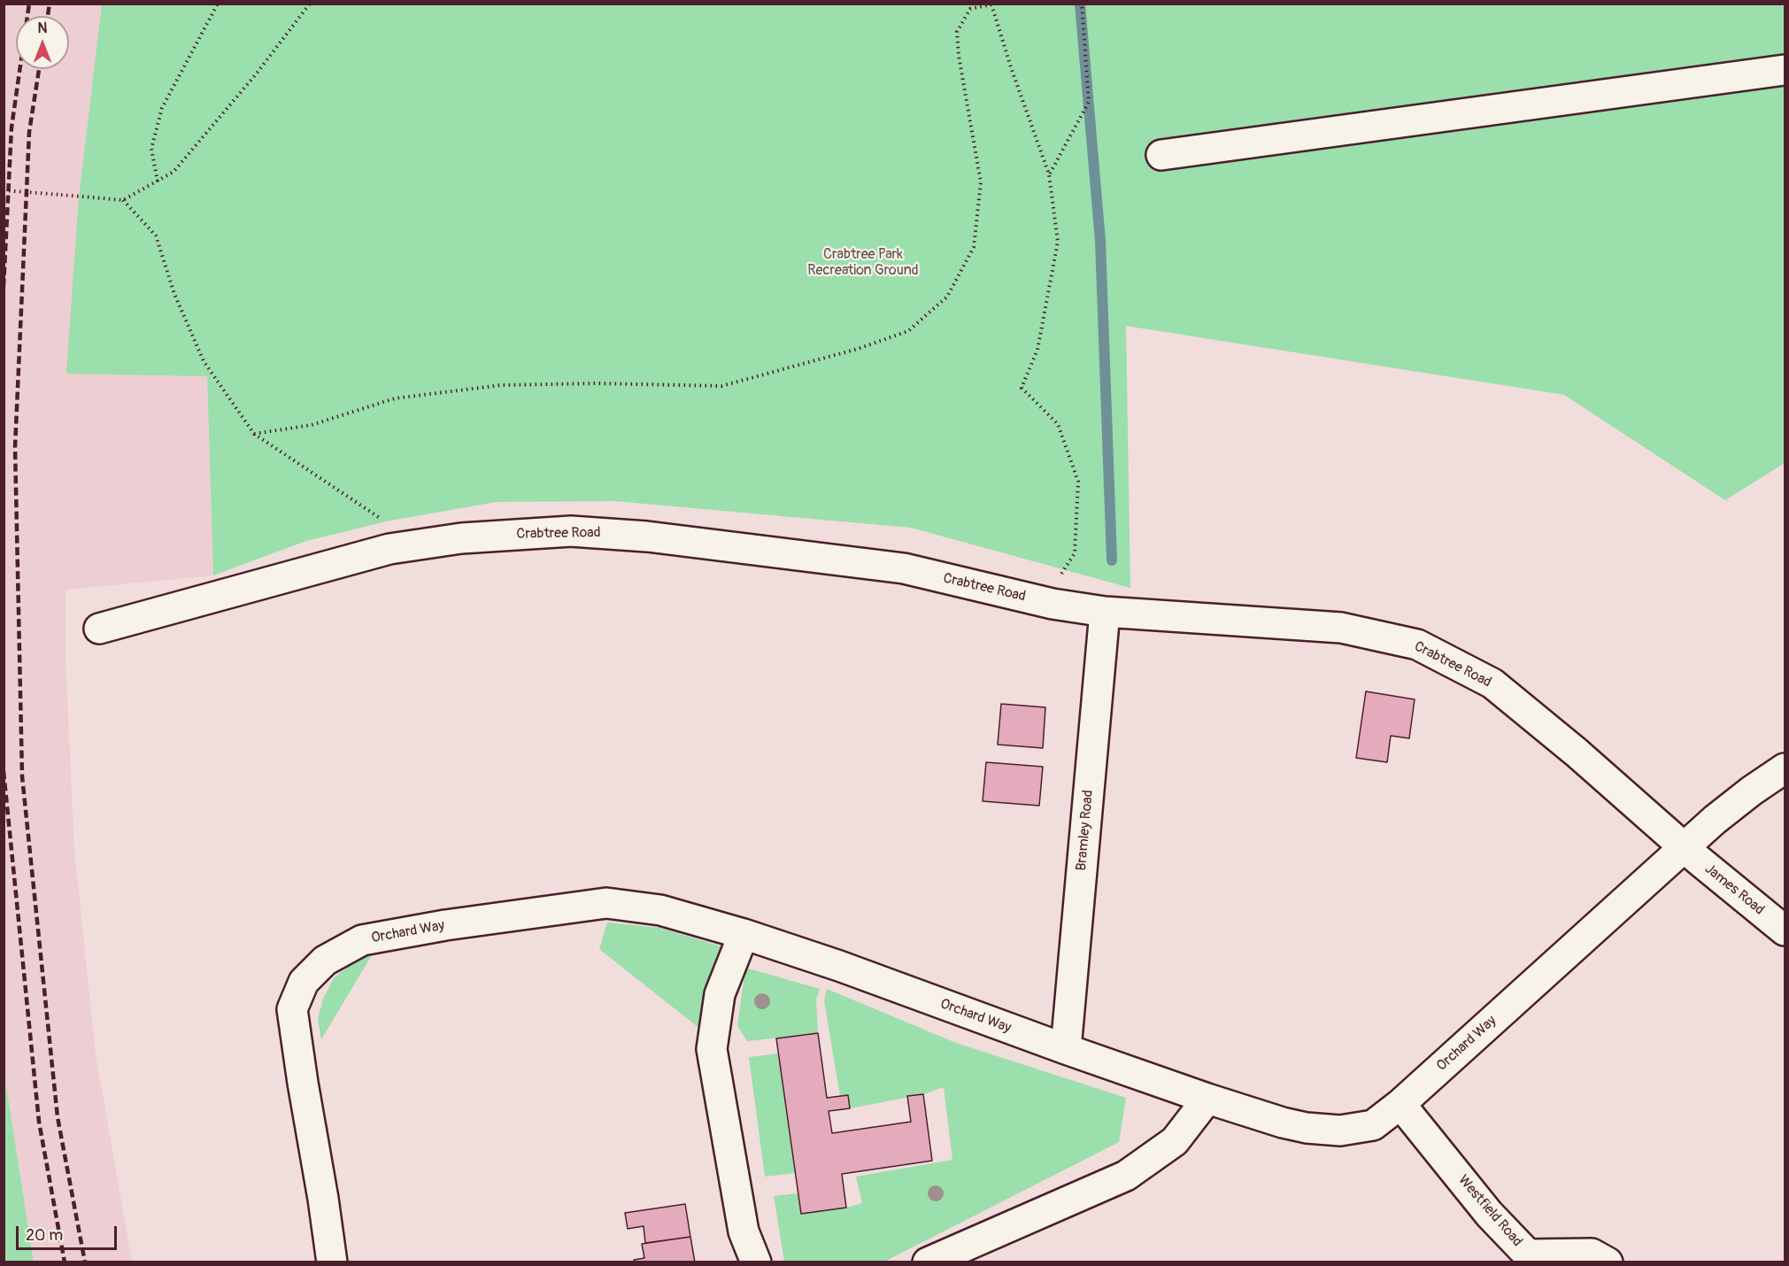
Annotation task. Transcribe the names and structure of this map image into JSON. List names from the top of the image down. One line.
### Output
{"streets":{"street":["Crabtree Road","Bramley Road","James Road","Orchard Way","Westfield Road"]},"crossings":[["Crabtree Road","Bramley Road"],["Crabtree Road","James Road"],["Crabtree Road","Orchard Way"],["Bramley Road","Orchard Way"],["James Road","Orchard Way"],["Orchard Way","Westfield Road"]],"parks":["Crabtree Park Recreation Ground"],"scale_bar":"20 m","north":"top"}
